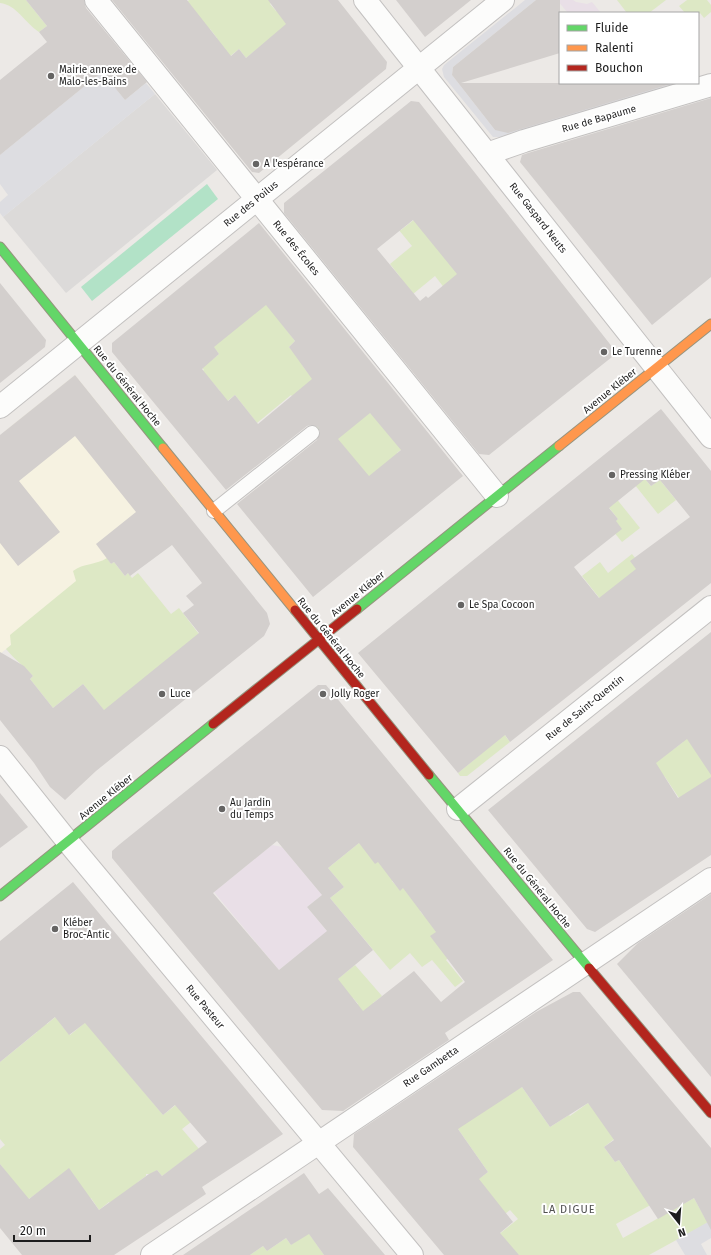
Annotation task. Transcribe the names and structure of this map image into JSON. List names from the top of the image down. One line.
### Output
{"streets":{"street":["Rue de Bapaume","Rue des Poilus","Rue Gaspard Neuts","Rue des Écoles","Rue du Général Hoche","Avenue Kléber","Rue de Saint-Quentin","Rue Pasteur","Rue Gambetta"]},"crossings":[["Rue de Bapaume","Rue Gaspard Neuts"],["Rue des Poilus","Rue Gaspard Neuts"],["Rue des Poilus","Rue des Écoles"],["Rue des Poilus","Rue du Général Hoche"],["Rue Gaspard Neuts","Avenue Kléber"],["Rue des Écoles","Avenue Kléber"],["Rue du Général Hoche","Avenue Kléber"],["Rue du Général Hoche","Rue de Saint-Quentin"],["Rue du Général Hoche","Rue Gambetta"],["Avenue Kléber","Rue Pasteur"],["Rue Pasteur","Rue Gambetta"]],"districts":["LA DIGUE"],"places":["Mairie annexe de Malo-les-Bains","A l'espérance","Le Turenne","Pressing Kléber","Le Spa Cocoon","Luce","Jolly Roger","Au Jardin du Temps","Kléber Broc-Antic"],"legend":["Fluide","Ralenti","Bouchon"],"scale_bar":"20 m","north":"bottom"}
